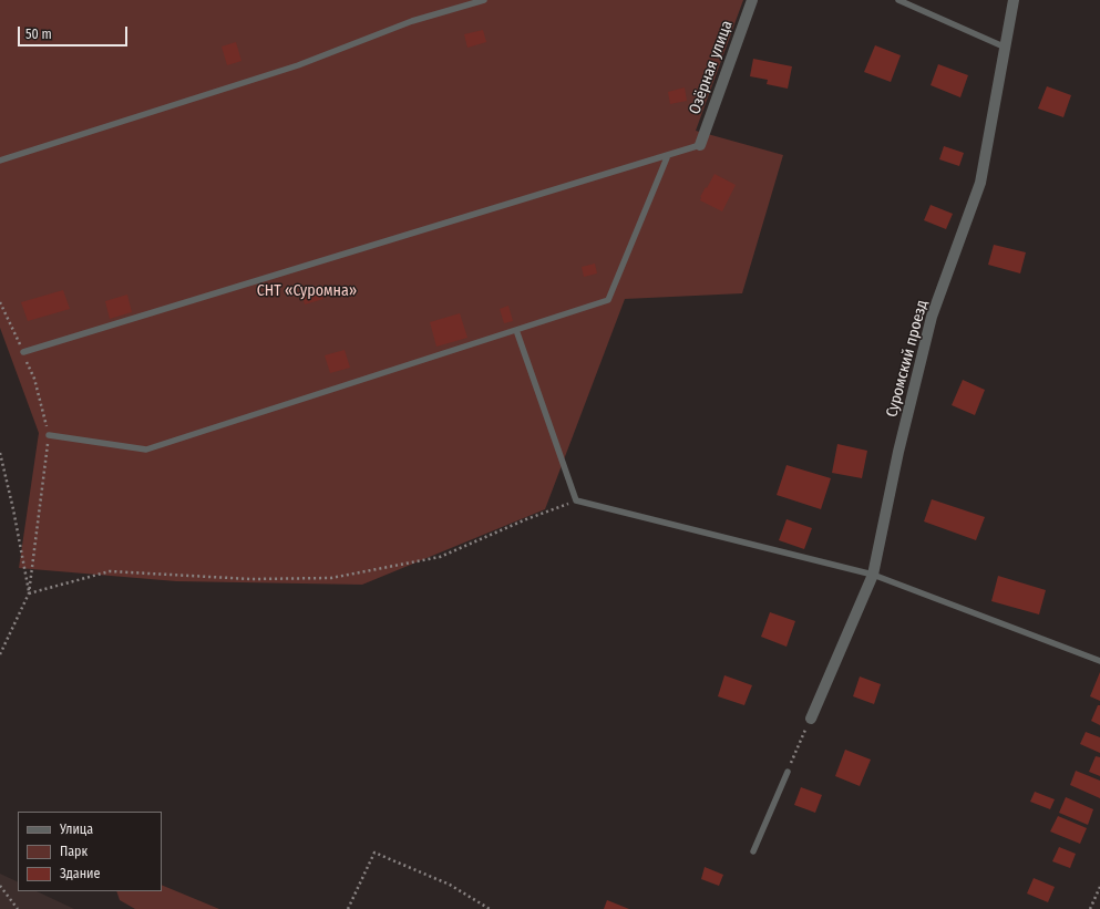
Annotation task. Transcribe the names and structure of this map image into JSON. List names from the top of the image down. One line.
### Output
{"streets":{"street":["Озёрная улица","Суромский проезд"]},"parks":["СНТ «Суромна»"],"legend":["Улица","Парк","Здание"],"scale_bar":"50 m"}
